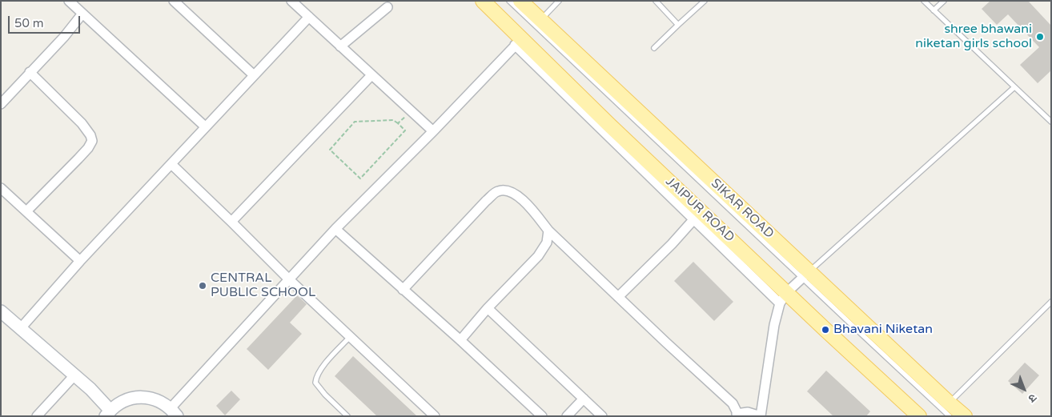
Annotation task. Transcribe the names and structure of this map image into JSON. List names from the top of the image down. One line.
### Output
{"streets":{"main road":["SIKAR ROAD","JAIPUR ROAD"]},"places":["shree bhawani niketan girls school","CENTRAL PUBLIC SCHOOL","Bhavani Niketan"],"scale_bar":"50 m","north":"bottom right"}
